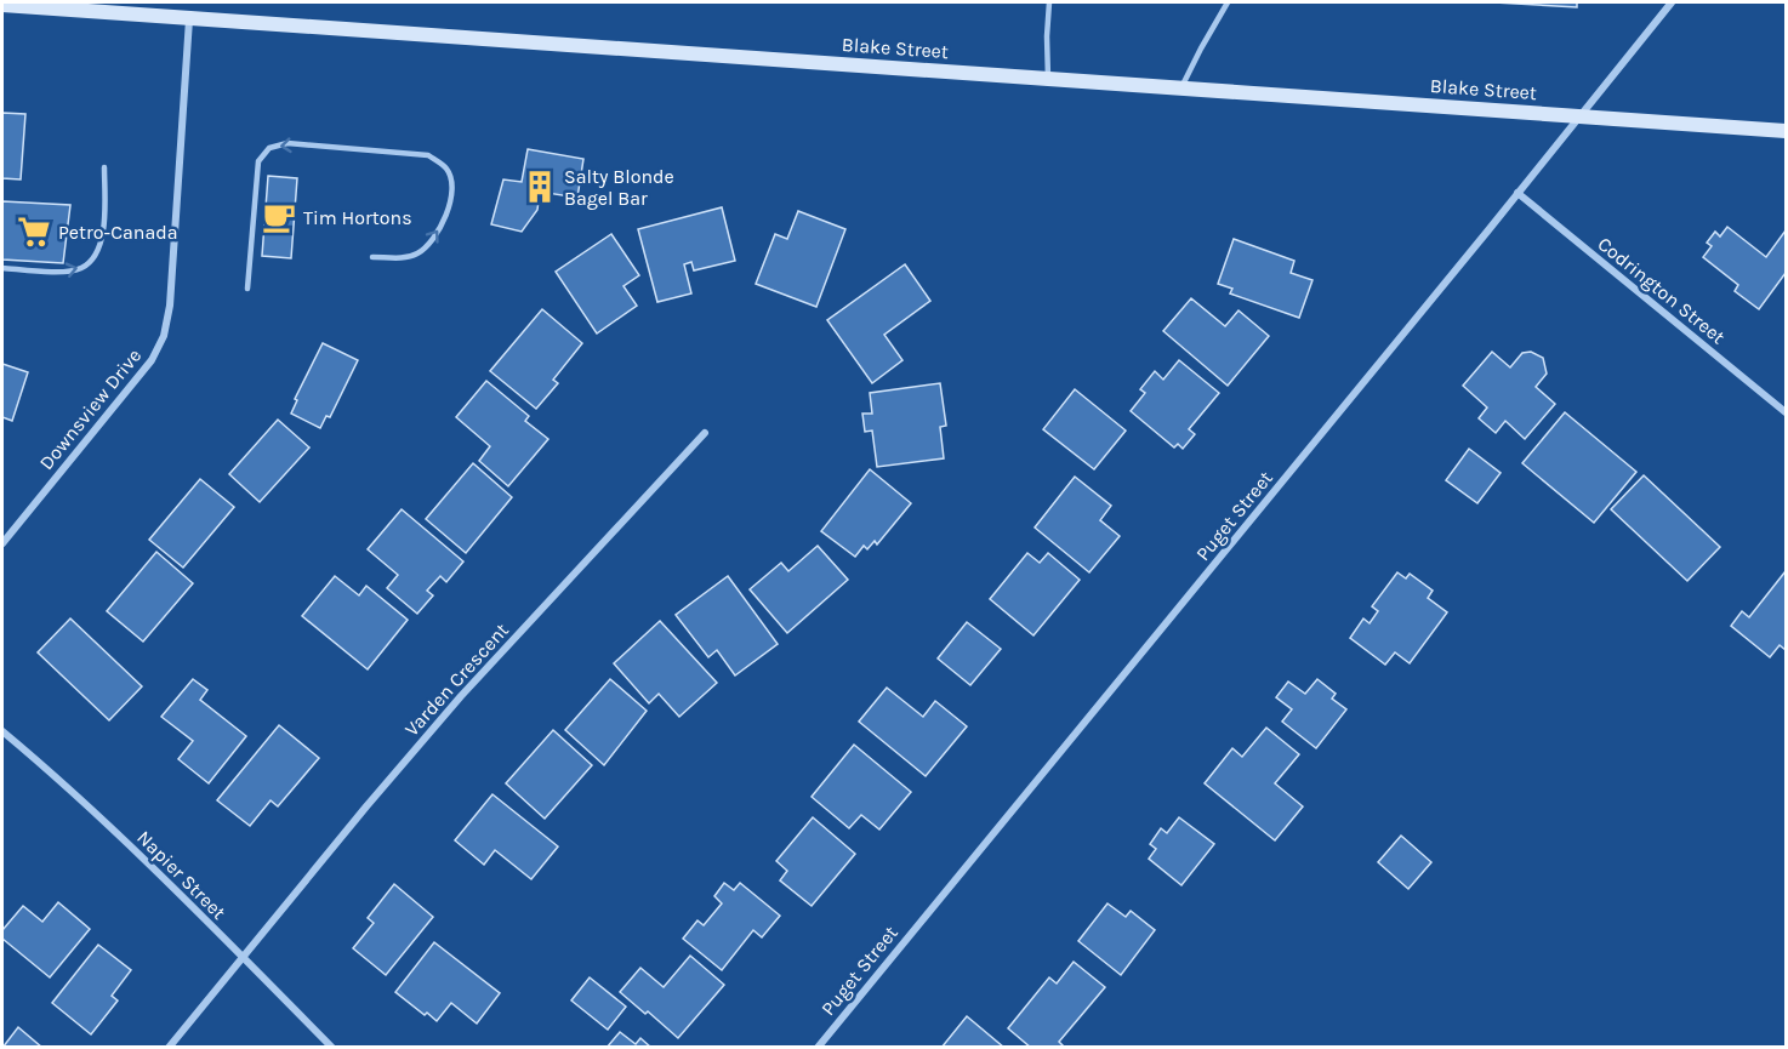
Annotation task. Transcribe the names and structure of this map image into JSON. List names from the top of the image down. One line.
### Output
{"streets":{"main road":["Blake Street"],"street":["Codrington Street","Downsview Drive","Puget Street","Varden Crescent","Napier Street"]},"crossings":[["Blake Street","Downsview Drive"],["Blake Street","Puget Street"],["Codrington Street","Puget Street"],["Varden Crescent","Napier Street"]],"places":{"building":["Salty Blonde Bagel Bar"],"cafe":["Tim Hortons"],"supermarket":["Petro-Canada"]}}
